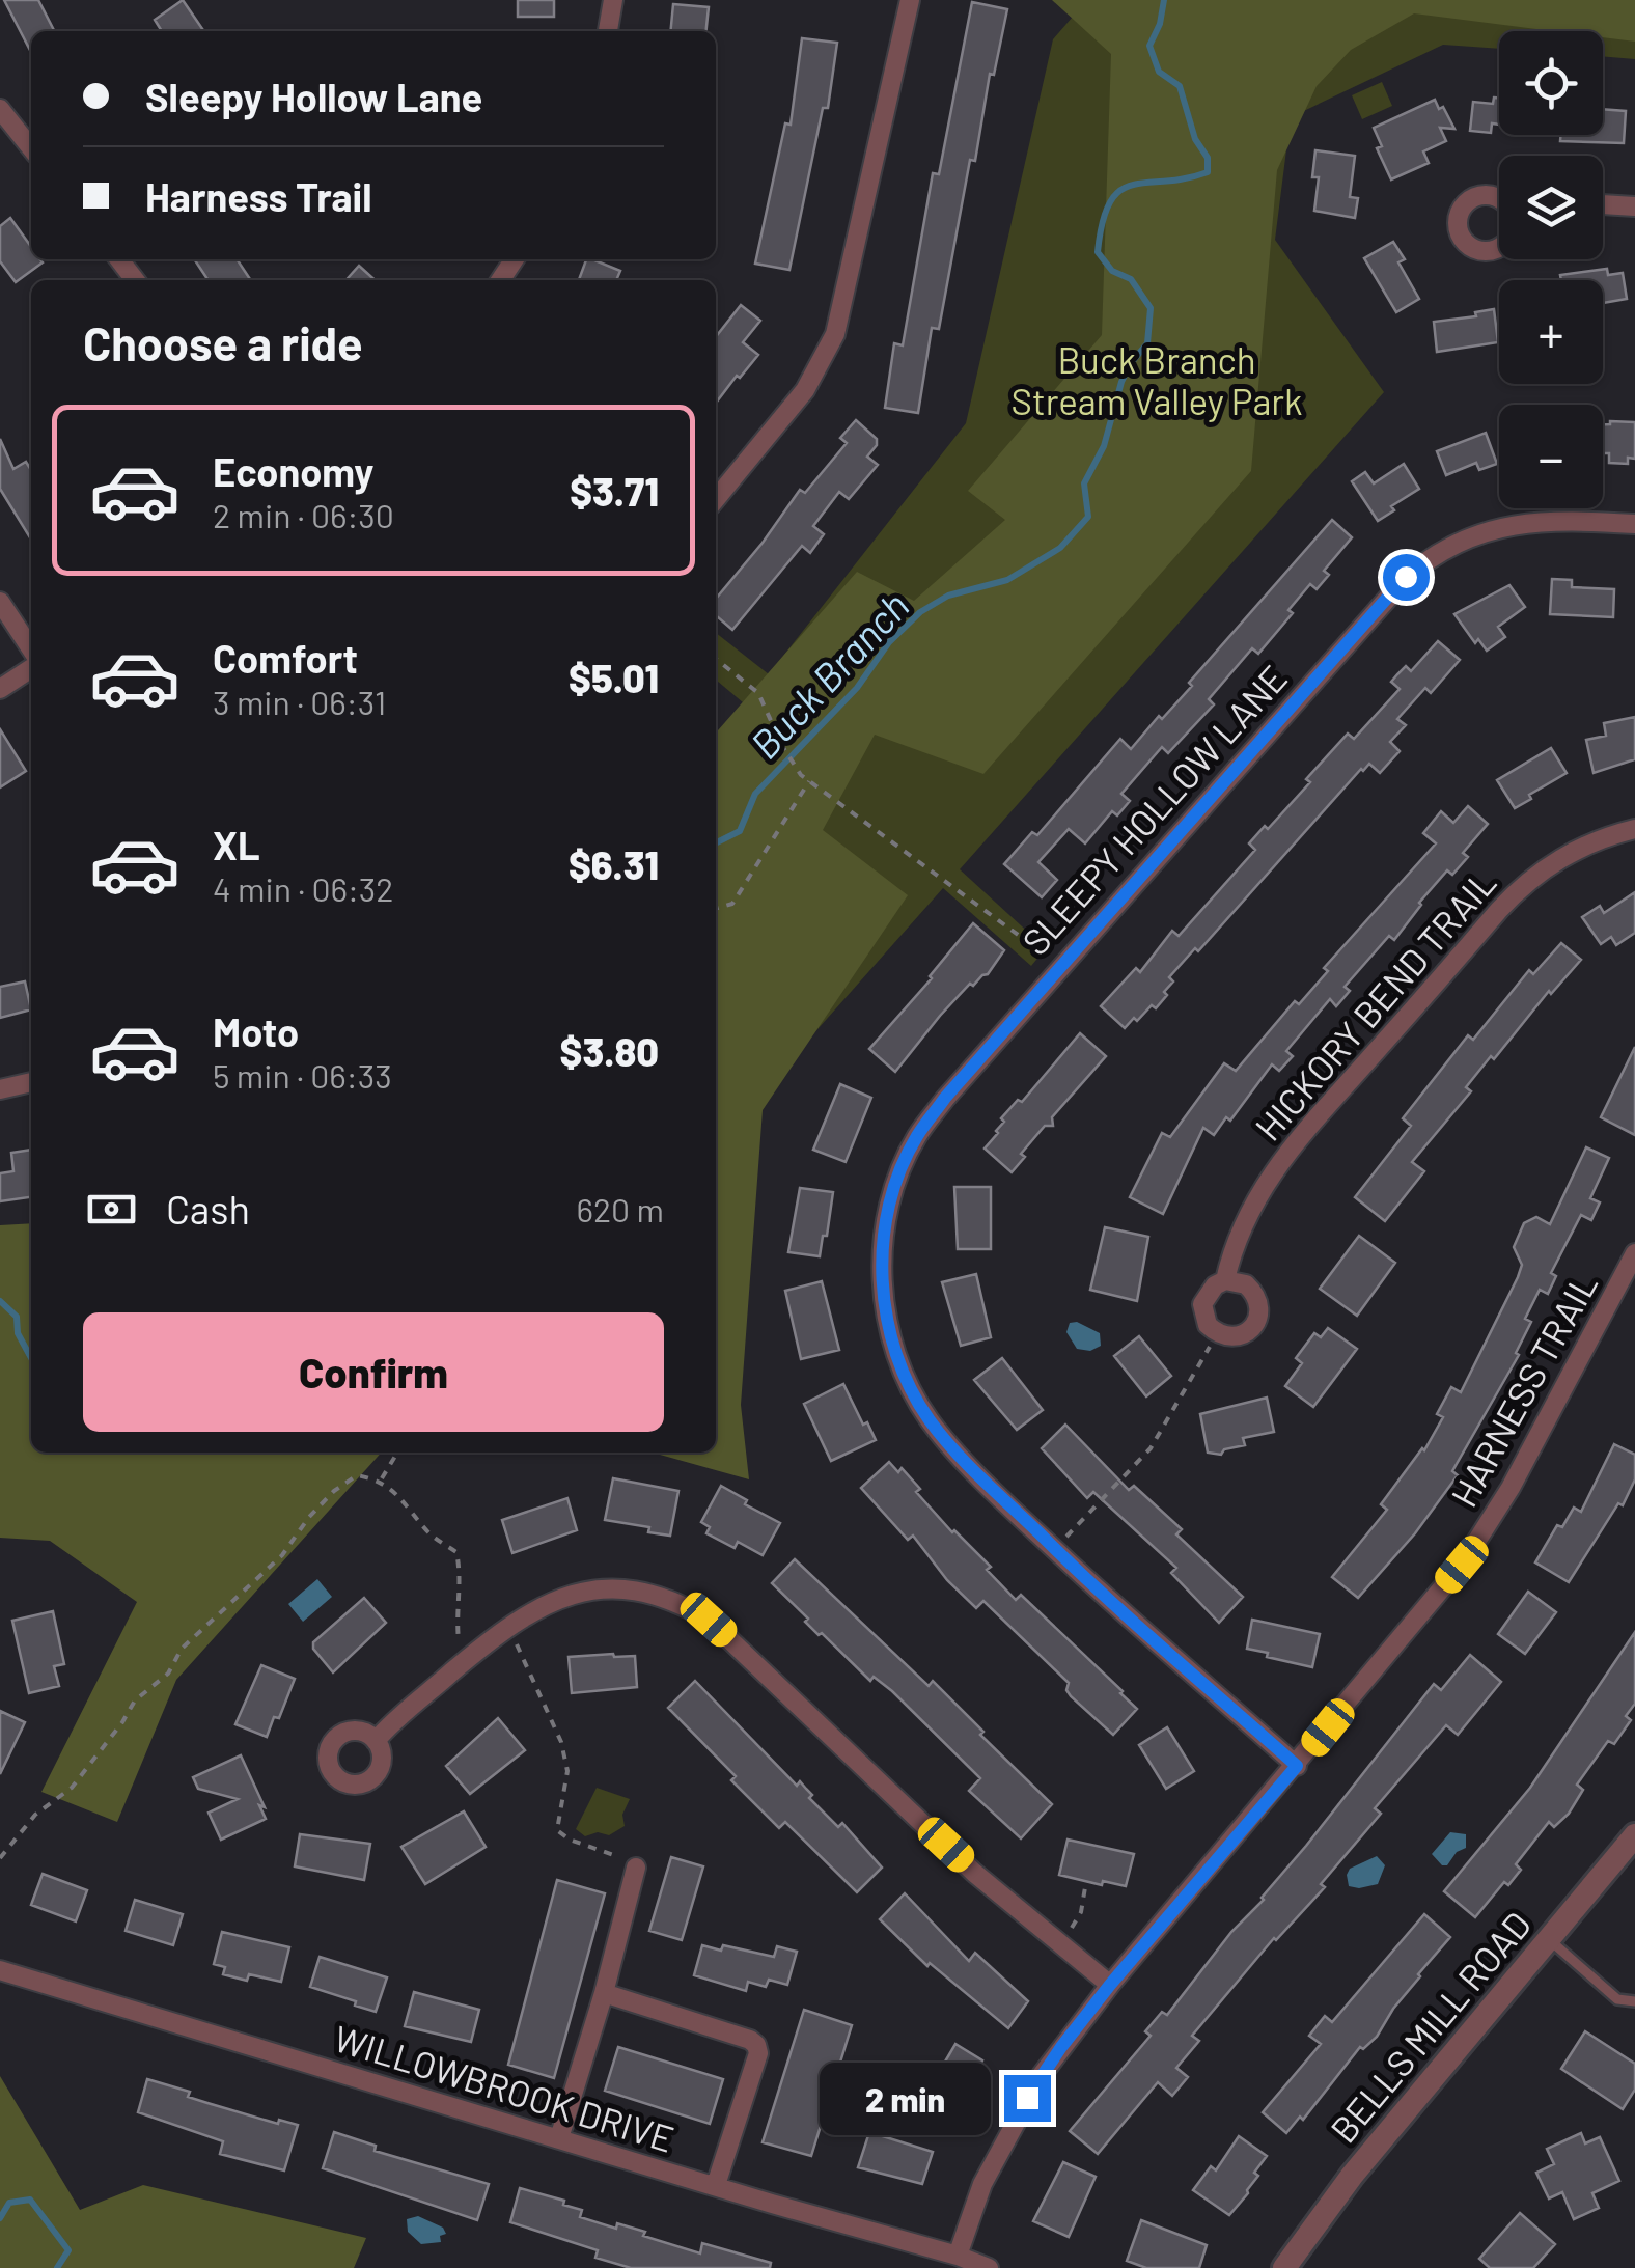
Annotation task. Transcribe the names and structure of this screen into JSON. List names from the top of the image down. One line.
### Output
{"streets":{"street":["SLEEPY HOLLOW LANE","HICKORY BEND TRAIL","HARNESS TRAIL","BELLS MILL ROAD","WILLOWBROOK DRIVE"]},"crossings":[["SLEEPY HOLLOW LANE","HARNESS TRAIL"],["HARNESS TRAIL","WILLOWBROOK DRIVE"]],"water":["Buck Branch"],"parks":["Buck Branch Stream Valley Park"],"page":{"map_buttons":["+","−"],"banner":["Sleepy Hollow Lane","Harness Trail"],"heading":"Choose a ride","list":[{"name":"Economy","note":"2 min · 06:30","value":"$3.71"},{"name":"Comfort","note":"3 min · 06:31","value":"$5.01"},{"name":"XL","note":"4 min · 06:32","value":"$6.31"},{"name":"Moto","note":"5 min · 06:33","value":"$3.80"}],"pay":["Cash","620 m"],"buttons":"Confirm","bubble":"2 min"}}
